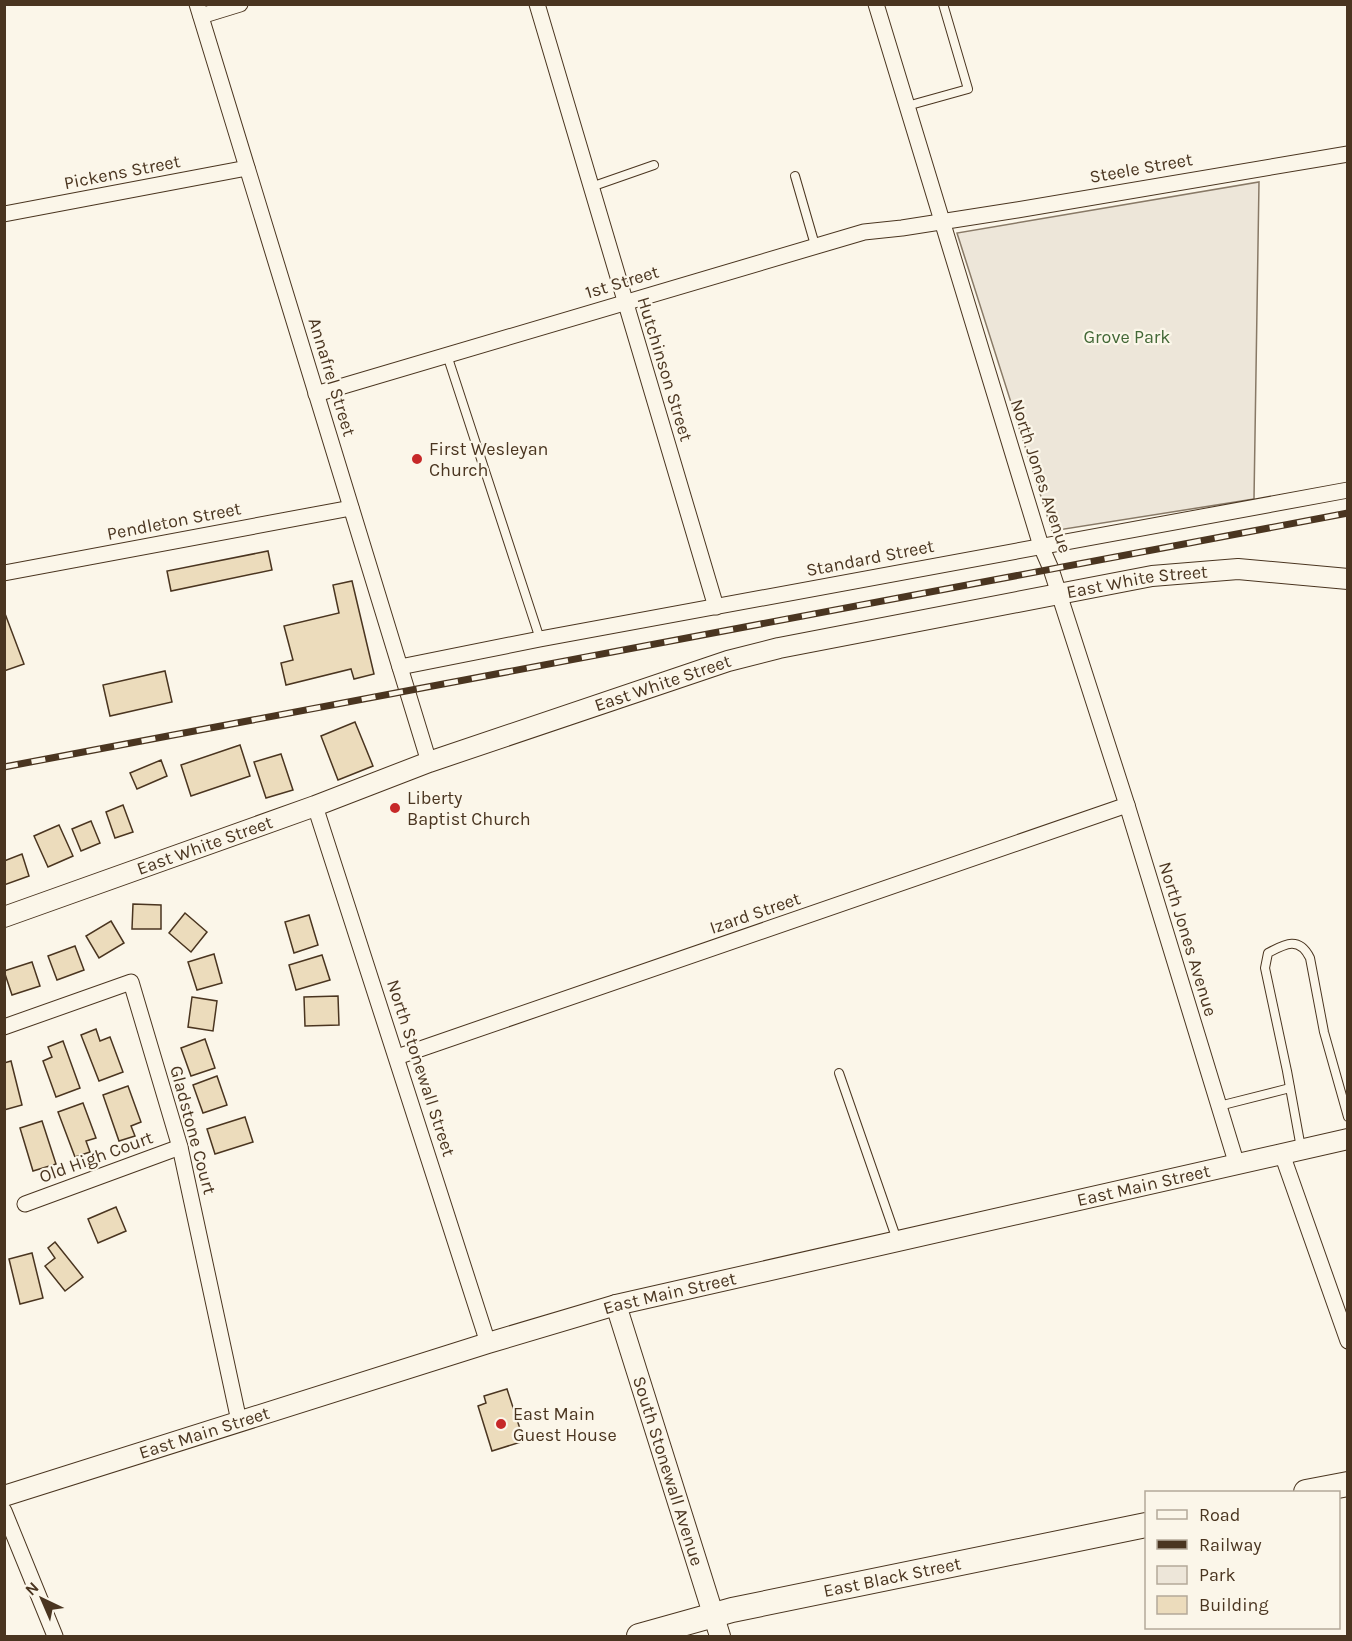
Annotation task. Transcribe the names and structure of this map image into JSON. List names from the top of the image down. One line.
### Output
{"streets":{"main road":["East Black Street"],"street":["Steele Street","Pickens Street","1st Street","Hutchinson Street","Annafrel Street","North Jones Avenue","Pendleton Street","Standard Street","East White Street","Izard Street","North Stonewall Street","Gladstone Court","Old High Court","East Main Street","South Stonewall Avenue"]},"crossings":[["Steele Street","1st Street"],["Steele Street","North Jones Avenue"],["Pickens Street","Annafrel Street"],["1st Street","Hutchinson Street"],["1st Street","Annafrel Street"],["1st Street","North Jones Avenue"],["Hutchinson Street","Standard Street"],["Annafrel Street","Pendleton Street"],["Annafrel Street","Standard Street"],["Annafrel Street","East White Street"],["North Jones Avenue","Standard Street"],["North Jones Avenue","East White Street"],["North Jones Avenue","Izard Street"],["North Jones Avenue","East Main Street"],["East White Street","North Stonewall Street"],["Izard Street","North Stonewall Street"],["North Stonewall Street","East Main Street"],["Gladstone Court","Old High Court"],["Gladstone Court","East Main Street"],["East Main Street","South Stonewall Avenue"],["South Stonewall Avenue","East Black Street"]],"parks":["Grove Park"],"places":["First Wesleyan Church","Liberty Baptist Church","East Main Guest House"],"legend":["Road","Railway","Park","Building"],"north":"top left"}
